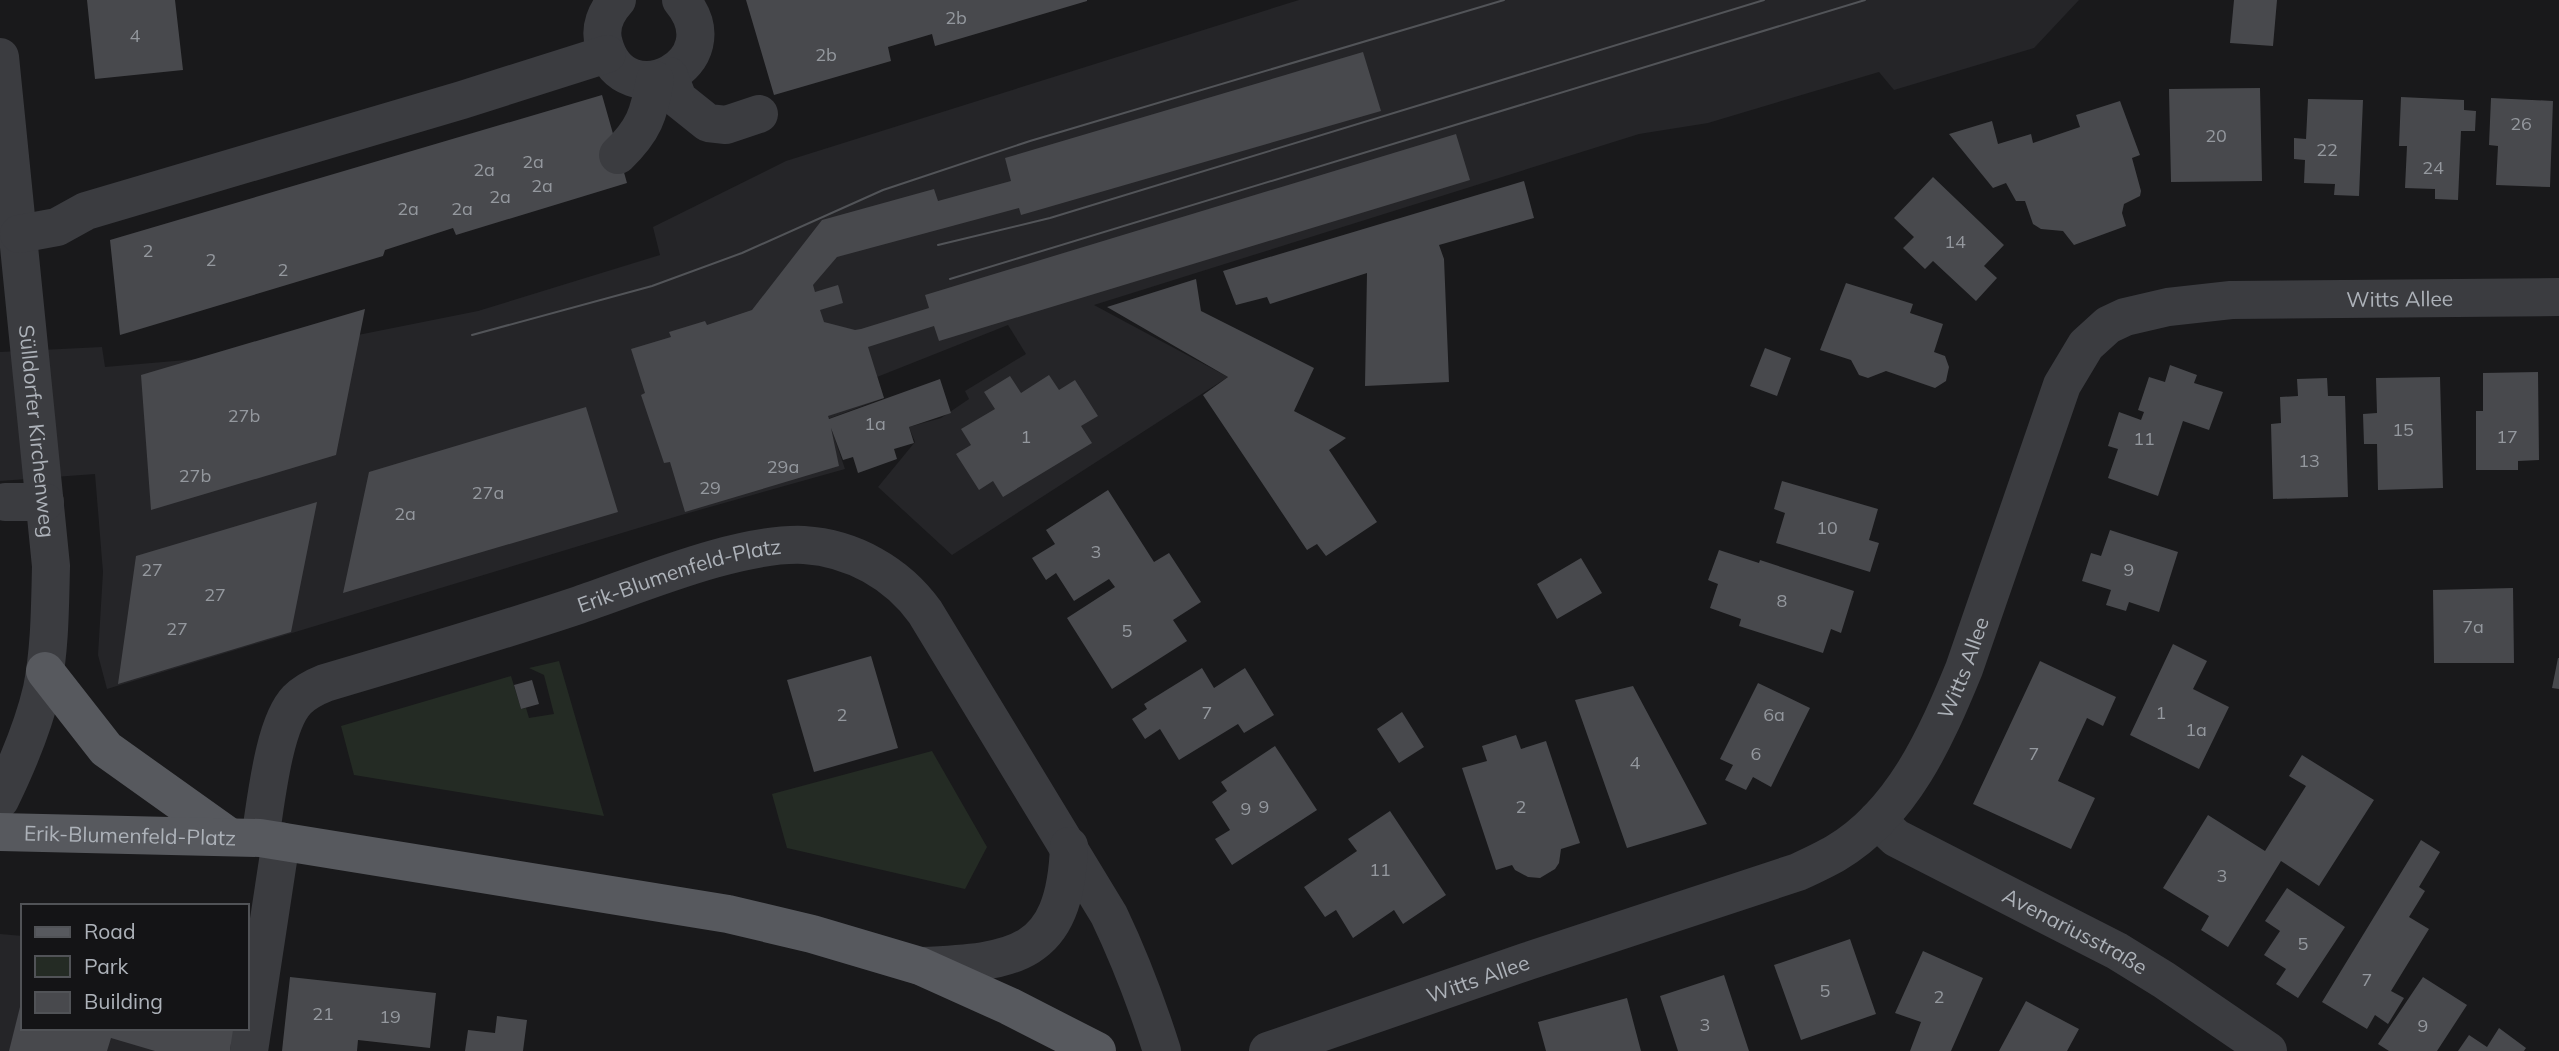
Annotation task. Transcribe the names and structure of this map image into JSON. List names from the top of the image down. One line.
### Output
{"streets":{"main road":["Erik-Blumenfeld-Platz"],"street":["Witts Allee","Sülldorfer Kirchenweg","Avenariusstraße"]},"crossings":[["Witts Allee","Avenariusstraße"]],"house_numbers":["2b","4","2b","26","20","22","2a","24","2a","2a","2a","2a","2a","14","2","2","2","27b","1a","15","1","17","11","13","29a","27b","29","27a","2a","10","3","27","9","27","8","7a","27","5","7","1","2","6a","1a","6","7","4","9","2","9","11","3","5","7","5","2","21","19","3","9"],"legend":["Road","Park","Building"]}
